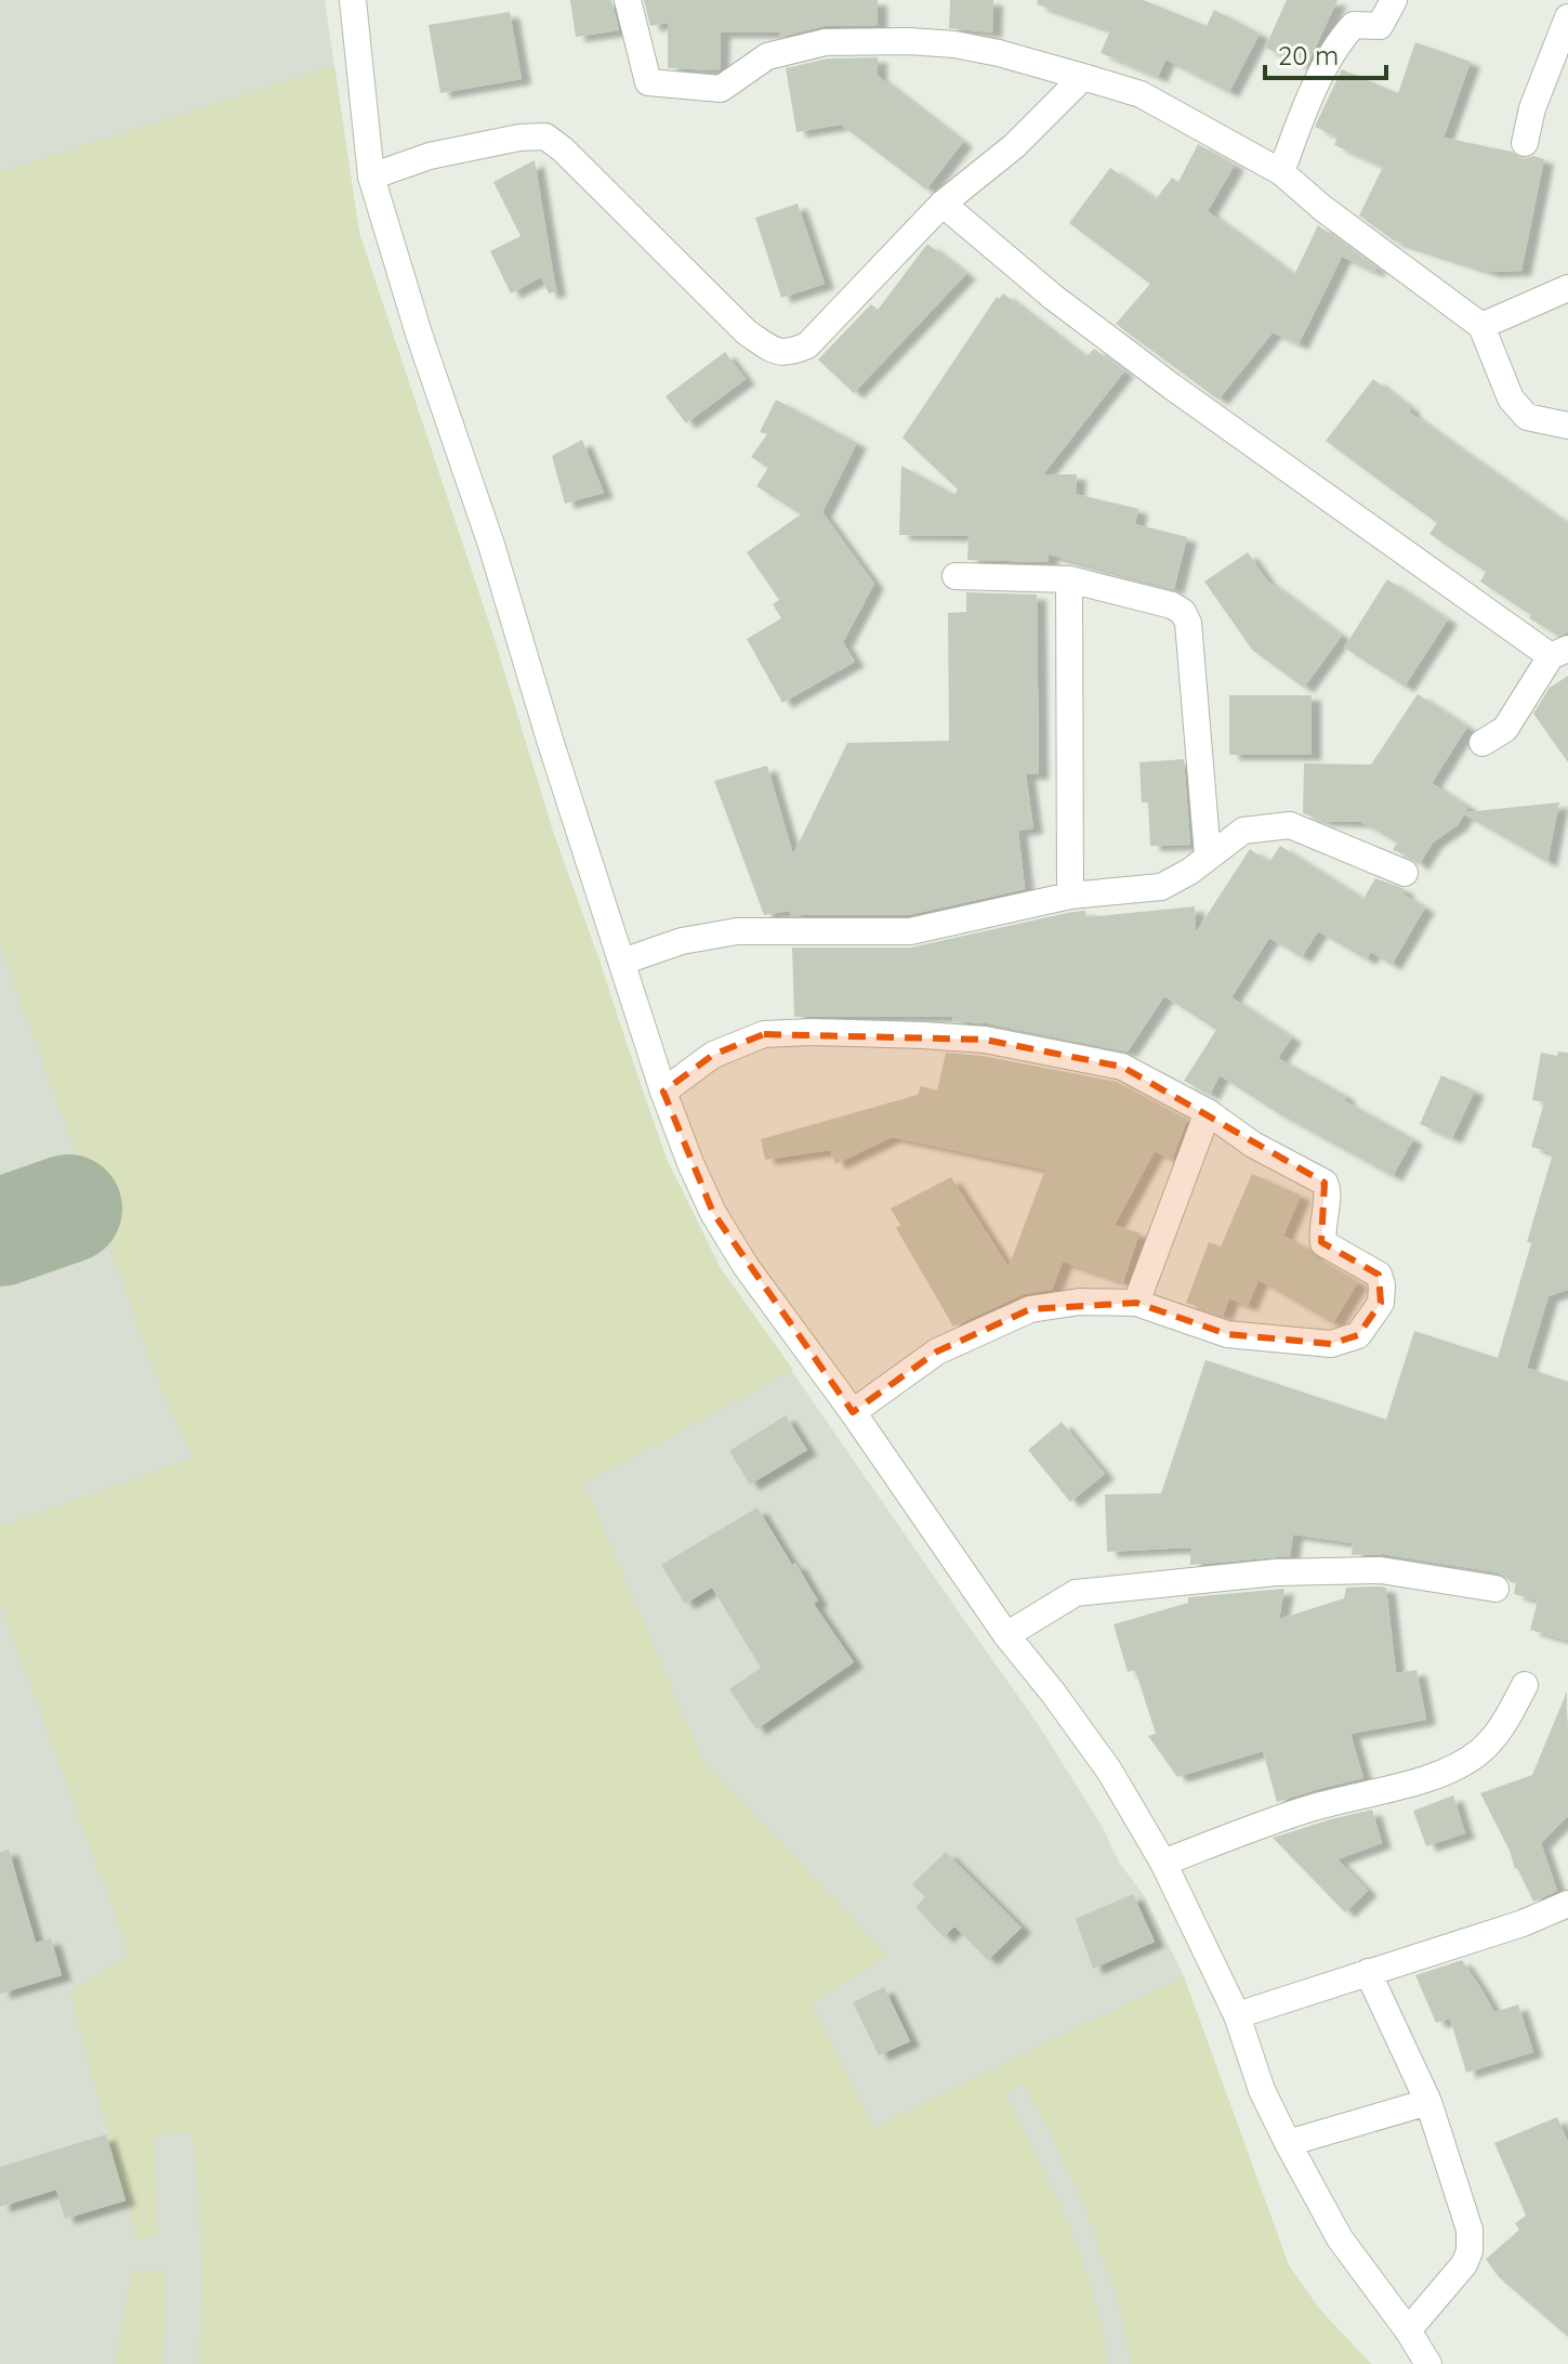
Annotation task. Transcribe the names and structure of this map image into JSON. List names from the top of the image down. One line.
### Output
{"scale_bar":"20 m"}
